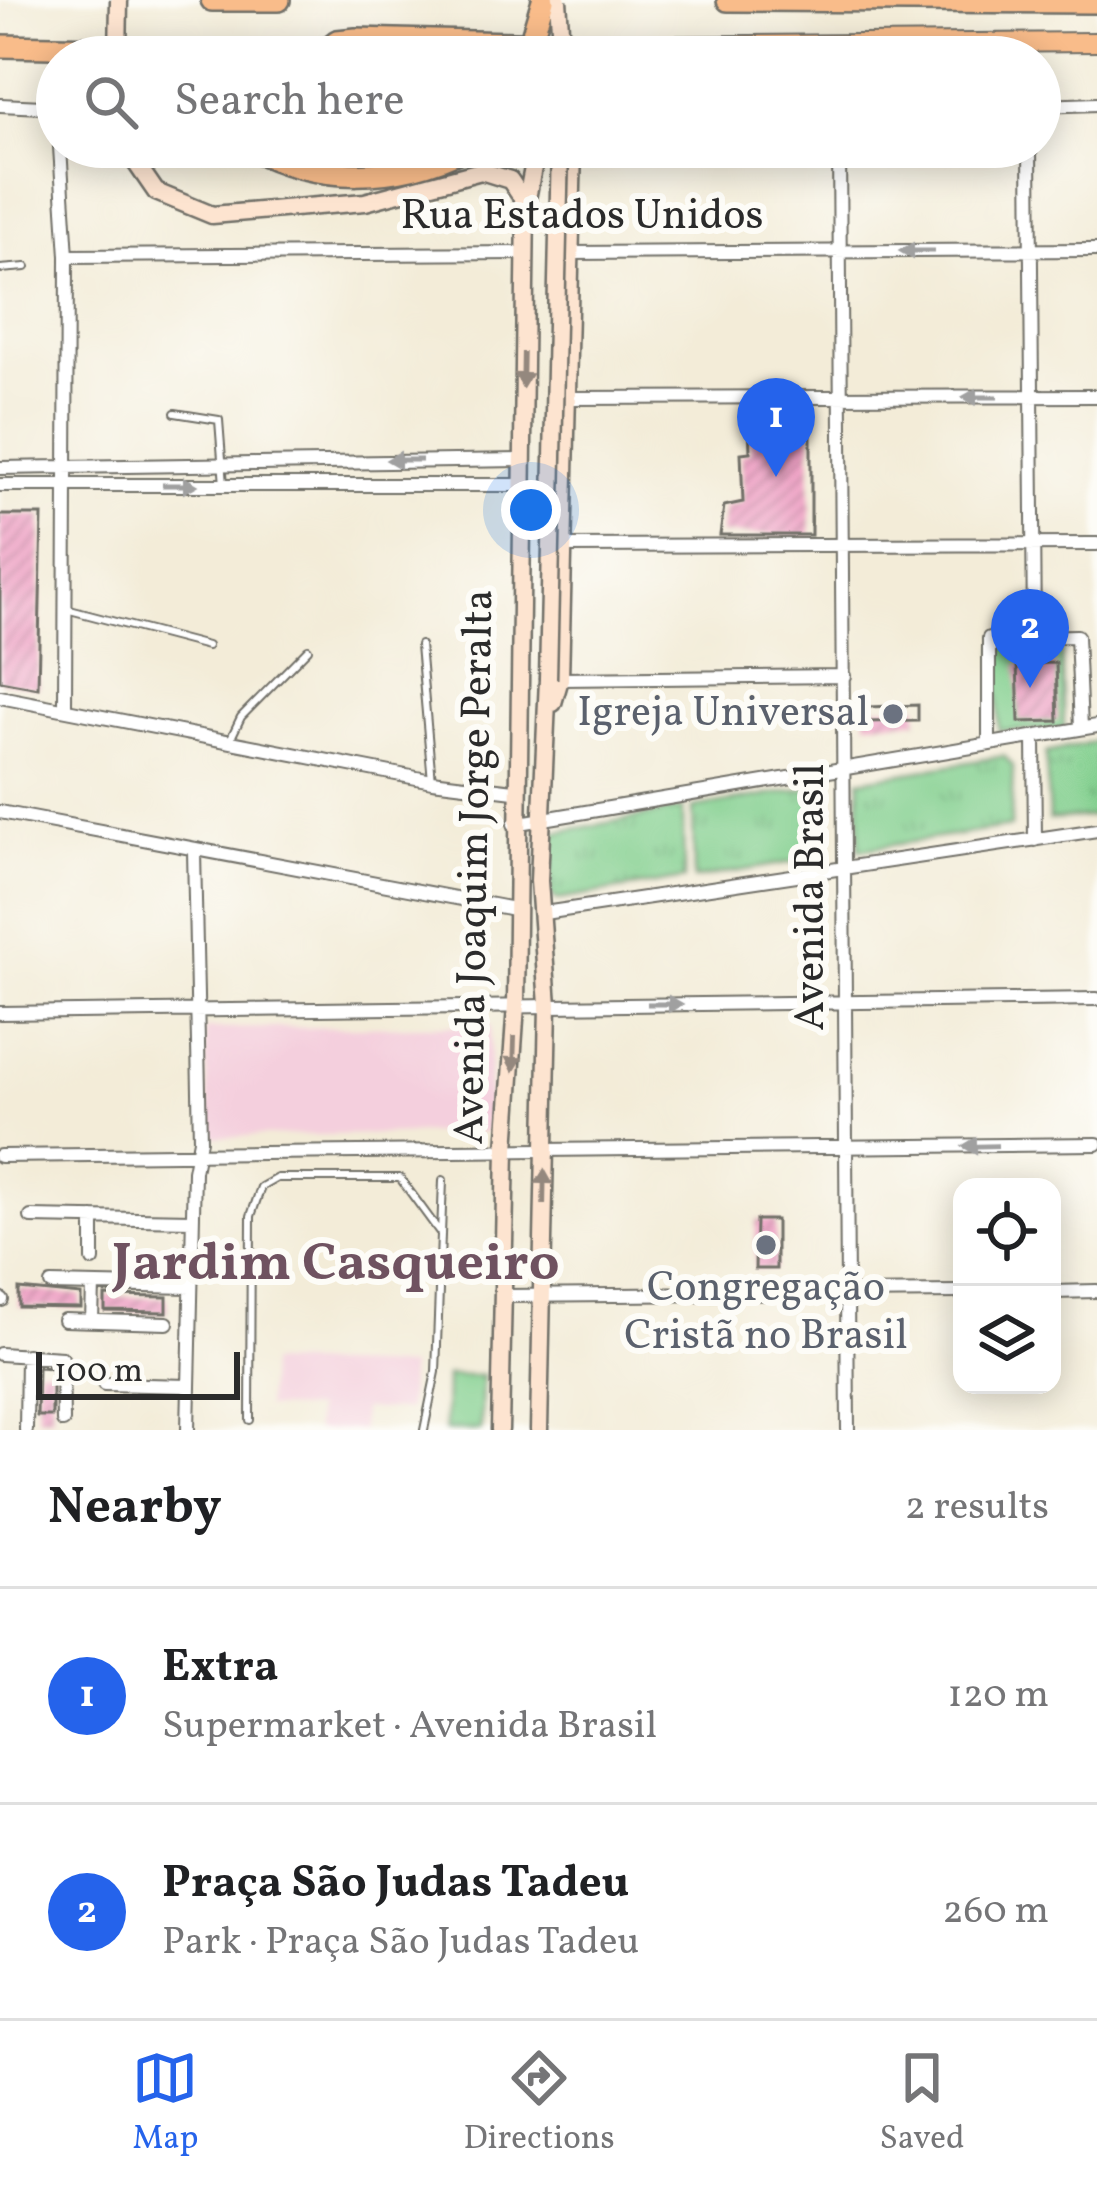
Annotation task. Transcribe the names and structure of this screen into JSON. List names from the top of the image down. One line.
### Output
{"streets":{"street":["Rua Estados Unidos","Avenida Joaquim Jorge Peralta","Avenida Brasil"]},"crossings":[["Rua Estados Unidos","Avenida Joaquim Jorge Peralta"],["Rua Estados Unidos","Avenida Brasil"]],"districts":["Jardim Casqueiro"],"places":["Igreja Universal","Congregação Cristã no Brasil"],"scale_bar":"100 m","page":{"search":"Search here","pins":["1","2"],"scale":"100 m","heading":["Nearby","2 results"],"list":[{"mark":"1","name":"Extra","note":"Supermarket · Avenida Brasil","value":"120 m"},{"mark":"2","name":"Praça São Judas Tadeu","note":"Park · Praça São Judas Tadeu","value":"260 m"}],"nav":["Map","Directions","Saved"]}}
